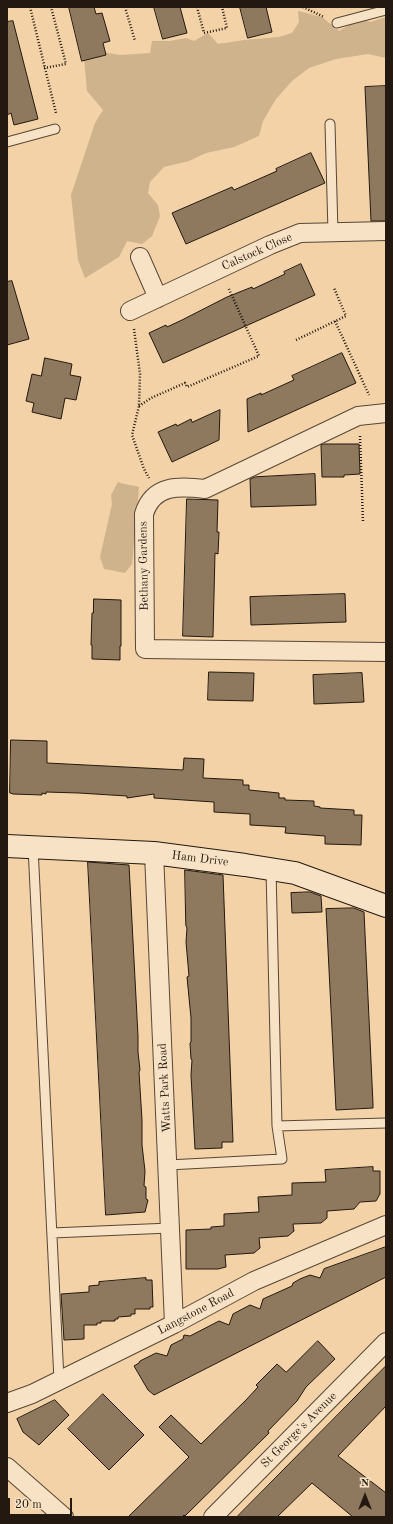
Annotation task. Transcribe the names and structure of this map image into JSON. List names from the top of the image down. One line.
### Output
{"streets":{"street":["Calstock Close","Bethany Gardens","Ham Drive","Watts Park Road","Langstone Road","St George's Avenue"]},"crossings":[["Ham Drive","Watts Park Road"],["Watts Park Road","Langstone Road"]],"scale_bar":"20 m","north":"top"}
